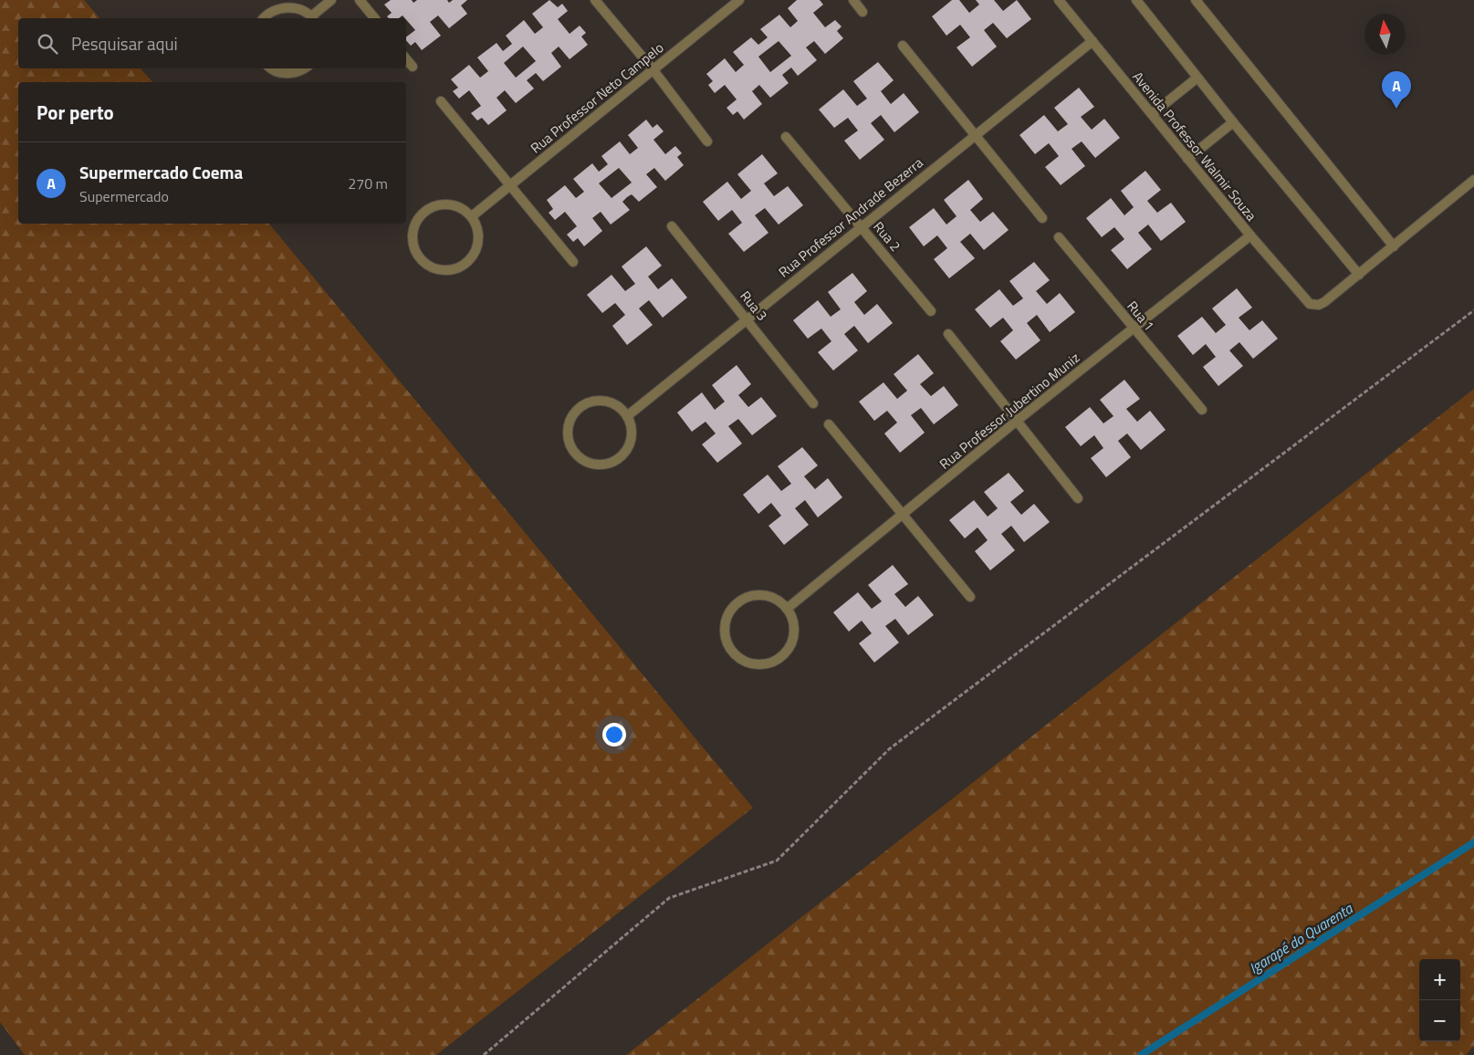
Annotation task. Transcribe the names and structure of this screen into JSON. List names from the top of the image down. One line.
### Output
{"streets":{"street":["Rua Professor Neto Campelo","Avenida Professor Walmir Souza","Rua Professor Andrade Bezerra","Rua 2","Rua 3","Rua 1","Rua Professor Jubertino Muniz"]},"crossings":[["Avenida Professor Walmir Souza","Rua Professor Andrade Bezerra"],["Avenida Professor Walmir Souza","Rua Professor Jubertino Muniz"],["Rua Professor Andrade Bezerra","Rua 2"],["Rua Professor Andrade Bezerra","Rua 3"],["Rua 1","Rua Professor Jubertino Muniz"]],"water":["Igarapé do Quarenta"],"north":"top","page":{"search":"Pesquisar aqui","pins":"A","heading":"Por perto","list":[{"mark":"A","name":"Supermercado Coema","note":"Supermercado","value":"270 m"}],"map_buttons":["+","−"]}}
